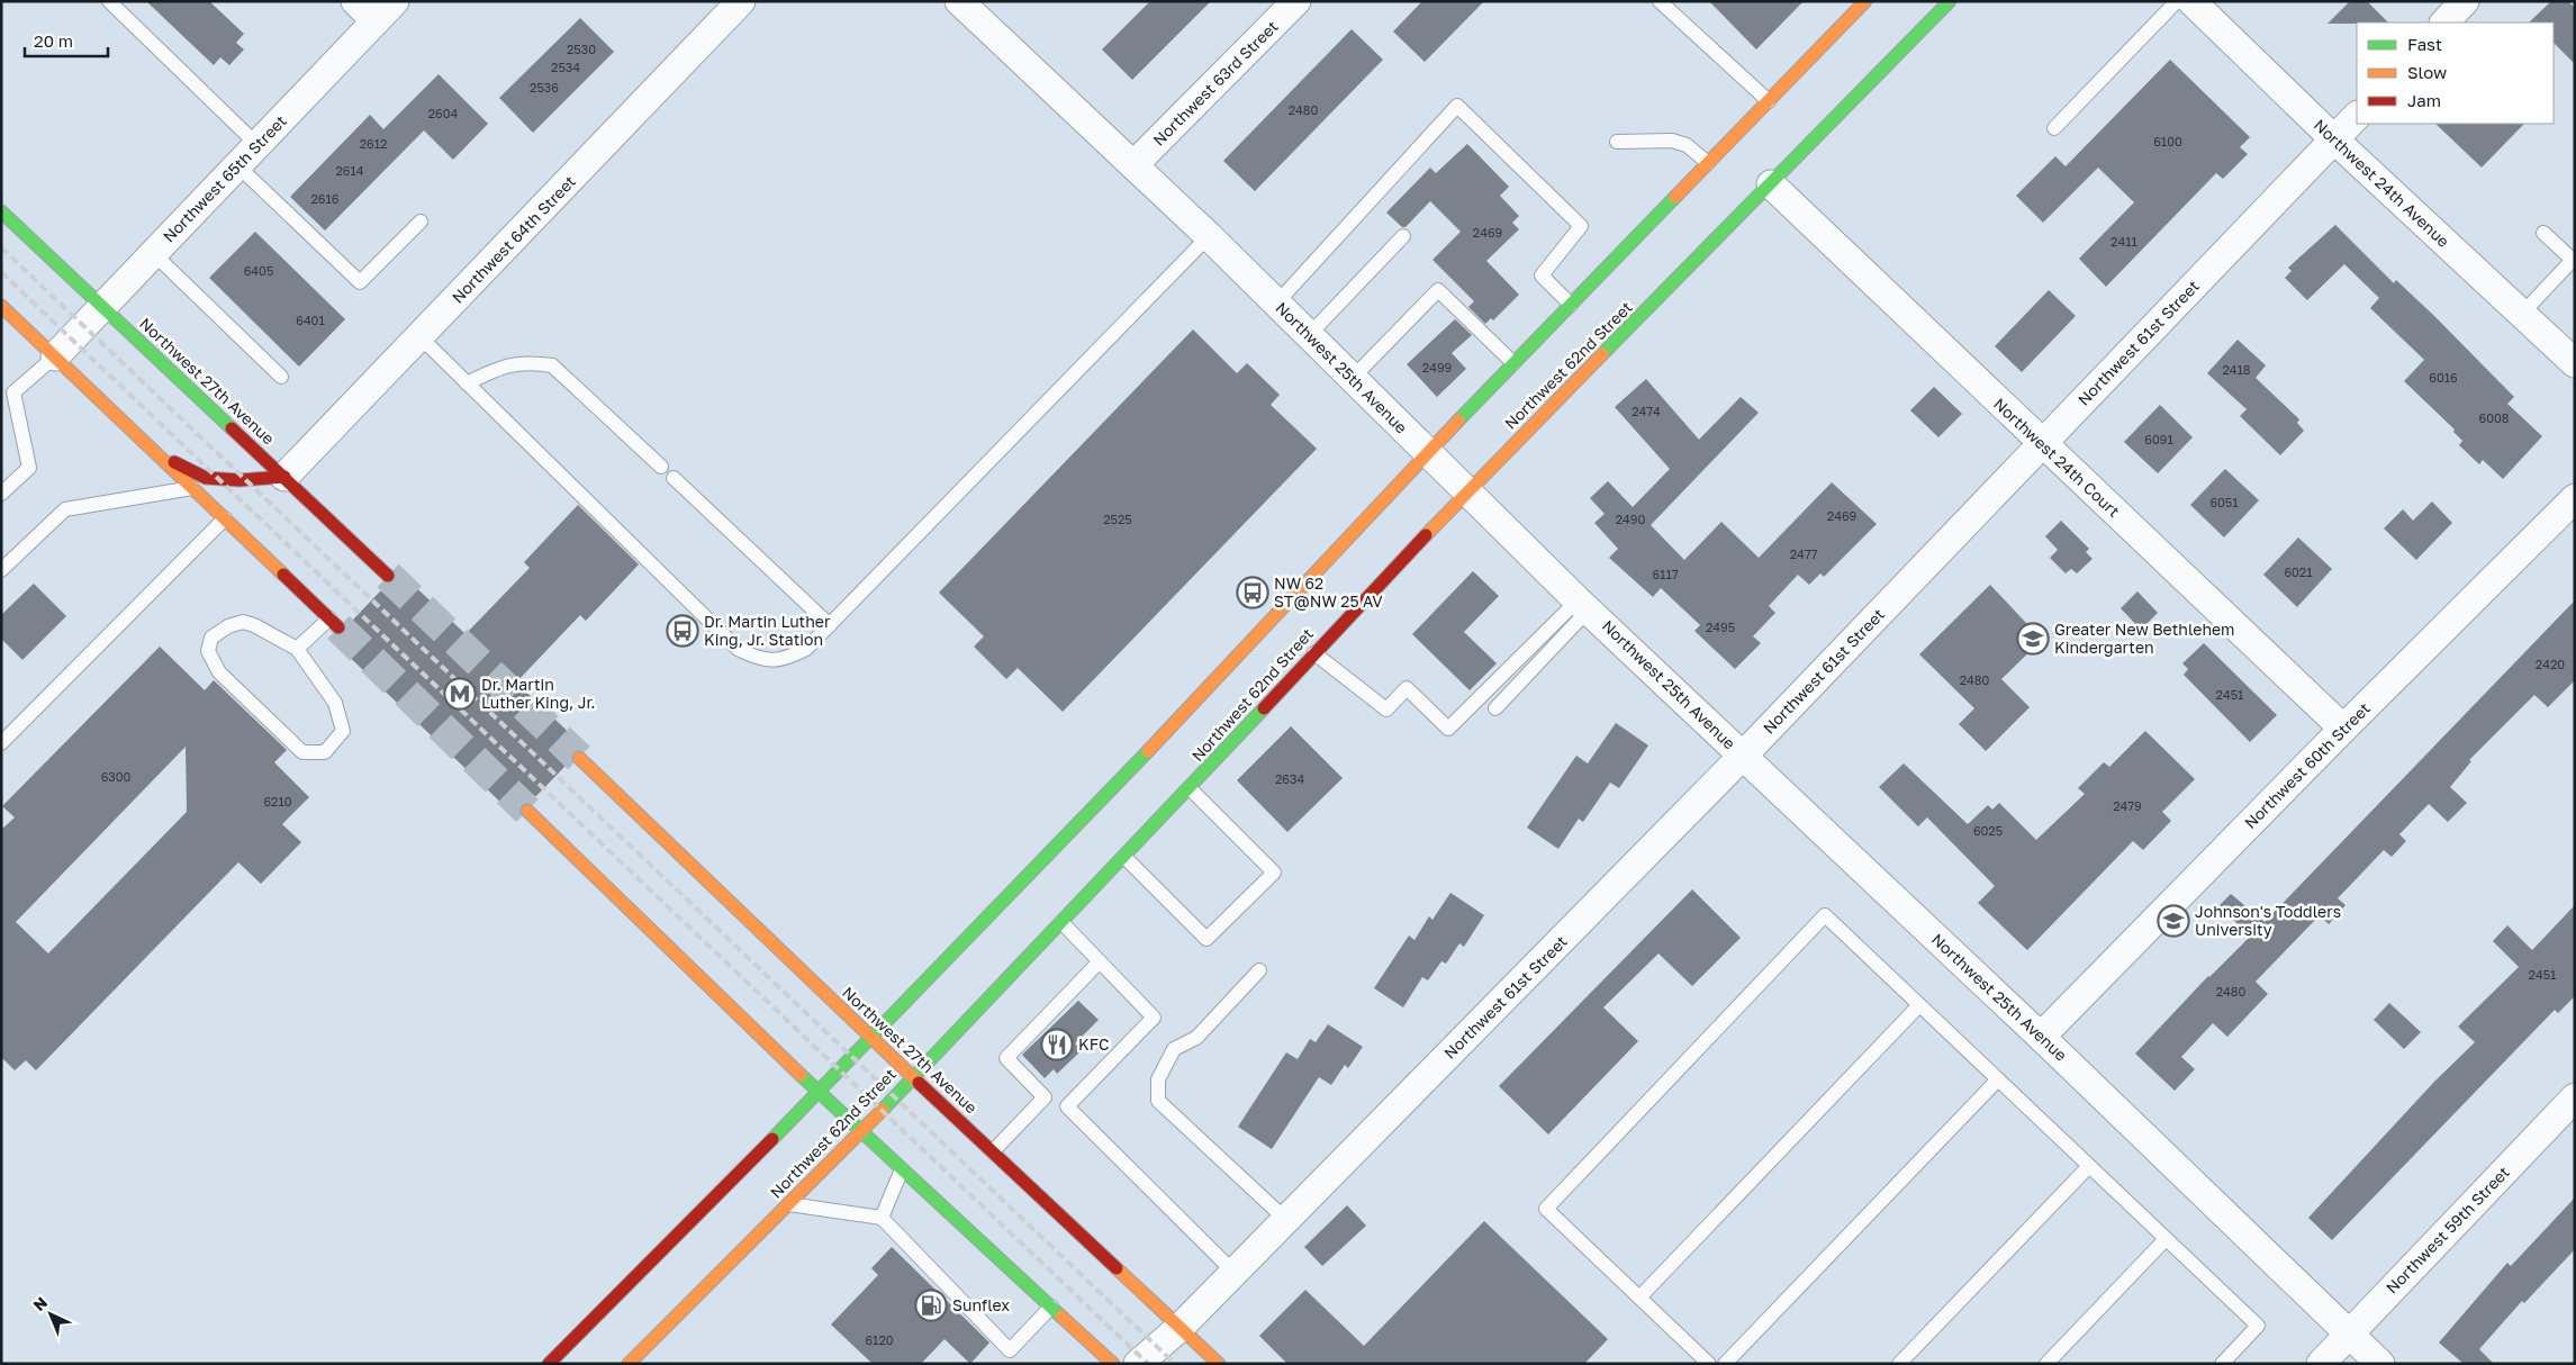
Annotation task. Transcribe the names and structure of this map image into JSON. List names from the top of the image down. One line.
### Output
{"streets":{"main road":["Northwest 62nd Street","Northwest 27th Avenue"],"street":["Northwest 63rd Street","Northwest 65th Street","Northwest 24th Avenue","Northwest 64th Street","Northwest 61st Street","Northwest 25th Avenue","Northwest 24th Court","Northwest 60th Street","Northwest 59th Street"]},"crossings":[["Northwest 63rd Street","Northwest 25th Avenue"],["Northwest 65th Street","Northwest 27th Avenue"],["Northwest 24th Avenue","Northwest 61st Street"],["Northwest 64th Street","Northwest 27th Avenue"],["Northwest 61st Street","Northwest 25th Avenue"],["Northwest 61st Street","Northwest 27th Avenue"],["Northwest 61st Street","Northwest 24th Court"],["Northwest 62nd Street","Northwest 25th Avenue"],["Northwest 62nd Street","Northwest 27th Avenue"],["Northwest 62nd Street","Northwest 24th Court"],["Northwest 25th Avenue","Northwest 60th Street"],["Northwest 25th Avenue","Northwest 59th Street"],["Northwest 24th Court","Northwest 60th Street"]],"places":{"bus stop":["NW 62 ST@NW 25 AV","Dr. Martin Luther King, Jr. Station"],"school or university":["Greater New Bethlehem Kindergarten","Johnson's Toddlers University"],"metro station":["Dr. Martin Luther King, Jr."],"restaurant":["KFC"],"fuel station":["Sunflex"]},"house_numbers":["2530","2534","2536","2480","2604","6100","2612","2614","2616","2469","2411","6405","6401","2499","2418","6016","2474","6008","6091","6051","2469","2525","2490","2477","6021","6117","2495","2420","2480","2451","6300","2634","6210","2479","6025","2451","2480","6120"],"legend":["Fast","Slow","Jam"],"scale_bar":"20 m","north":"top left"}
